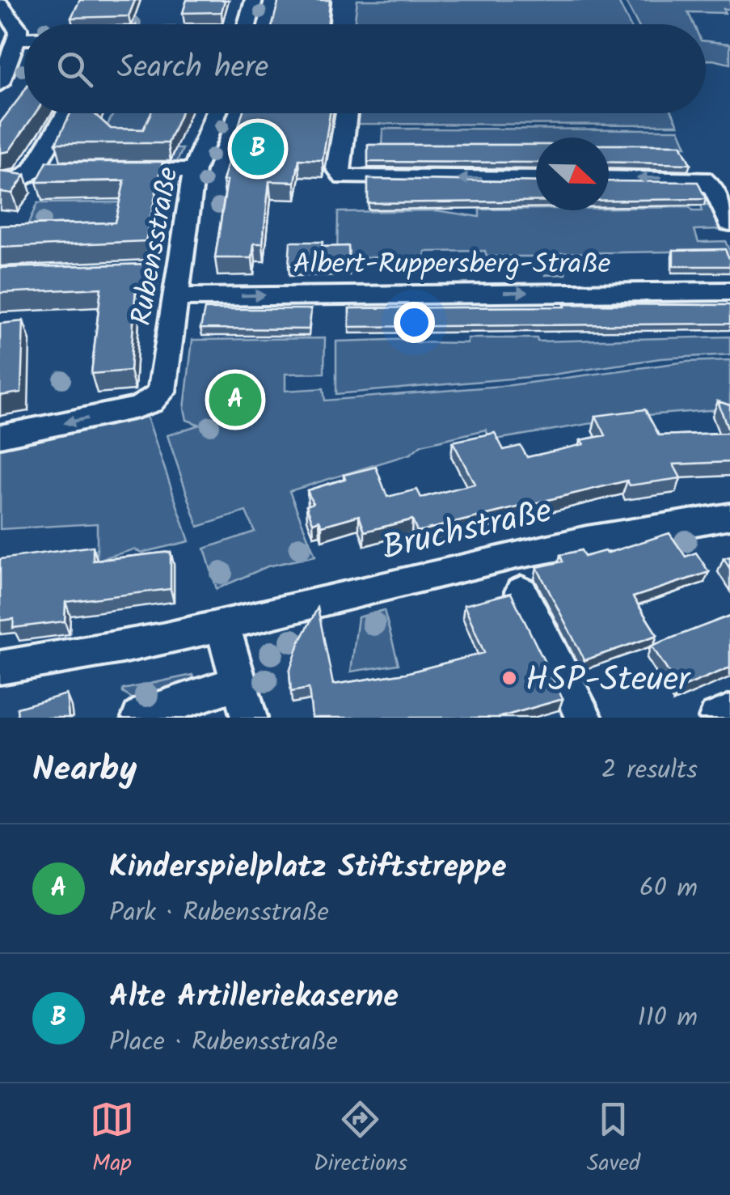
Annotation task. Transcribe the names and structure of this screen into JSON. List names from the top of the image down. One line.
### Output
{"streets":{"street":["Rubensstraße","Albert-Ruppersberg-Straße","Bruchstraße"]},"crossings":[["Rubensstraße","Albert-Ruppersberg-Straße"]],"one_way":["Rubensstraße","Albert-Ruppersberg-Straße"],"places":["HSP-Steuer"],"north":"right","page":{"search":"Search here","pins":["B","A"],"heading":["Nearby","2 results"],"list":[{"mark":"A","name":"Kinderspielplatz Stiftstreppe","note":"Park · Rubensstraße","value":"60 m"},{"mark":"B","name":"Alte Artilleriekaserne","note":"Place · Rubensstraße","value":"110 m"}],"nav":["Map","Directions","Saved"]}}
